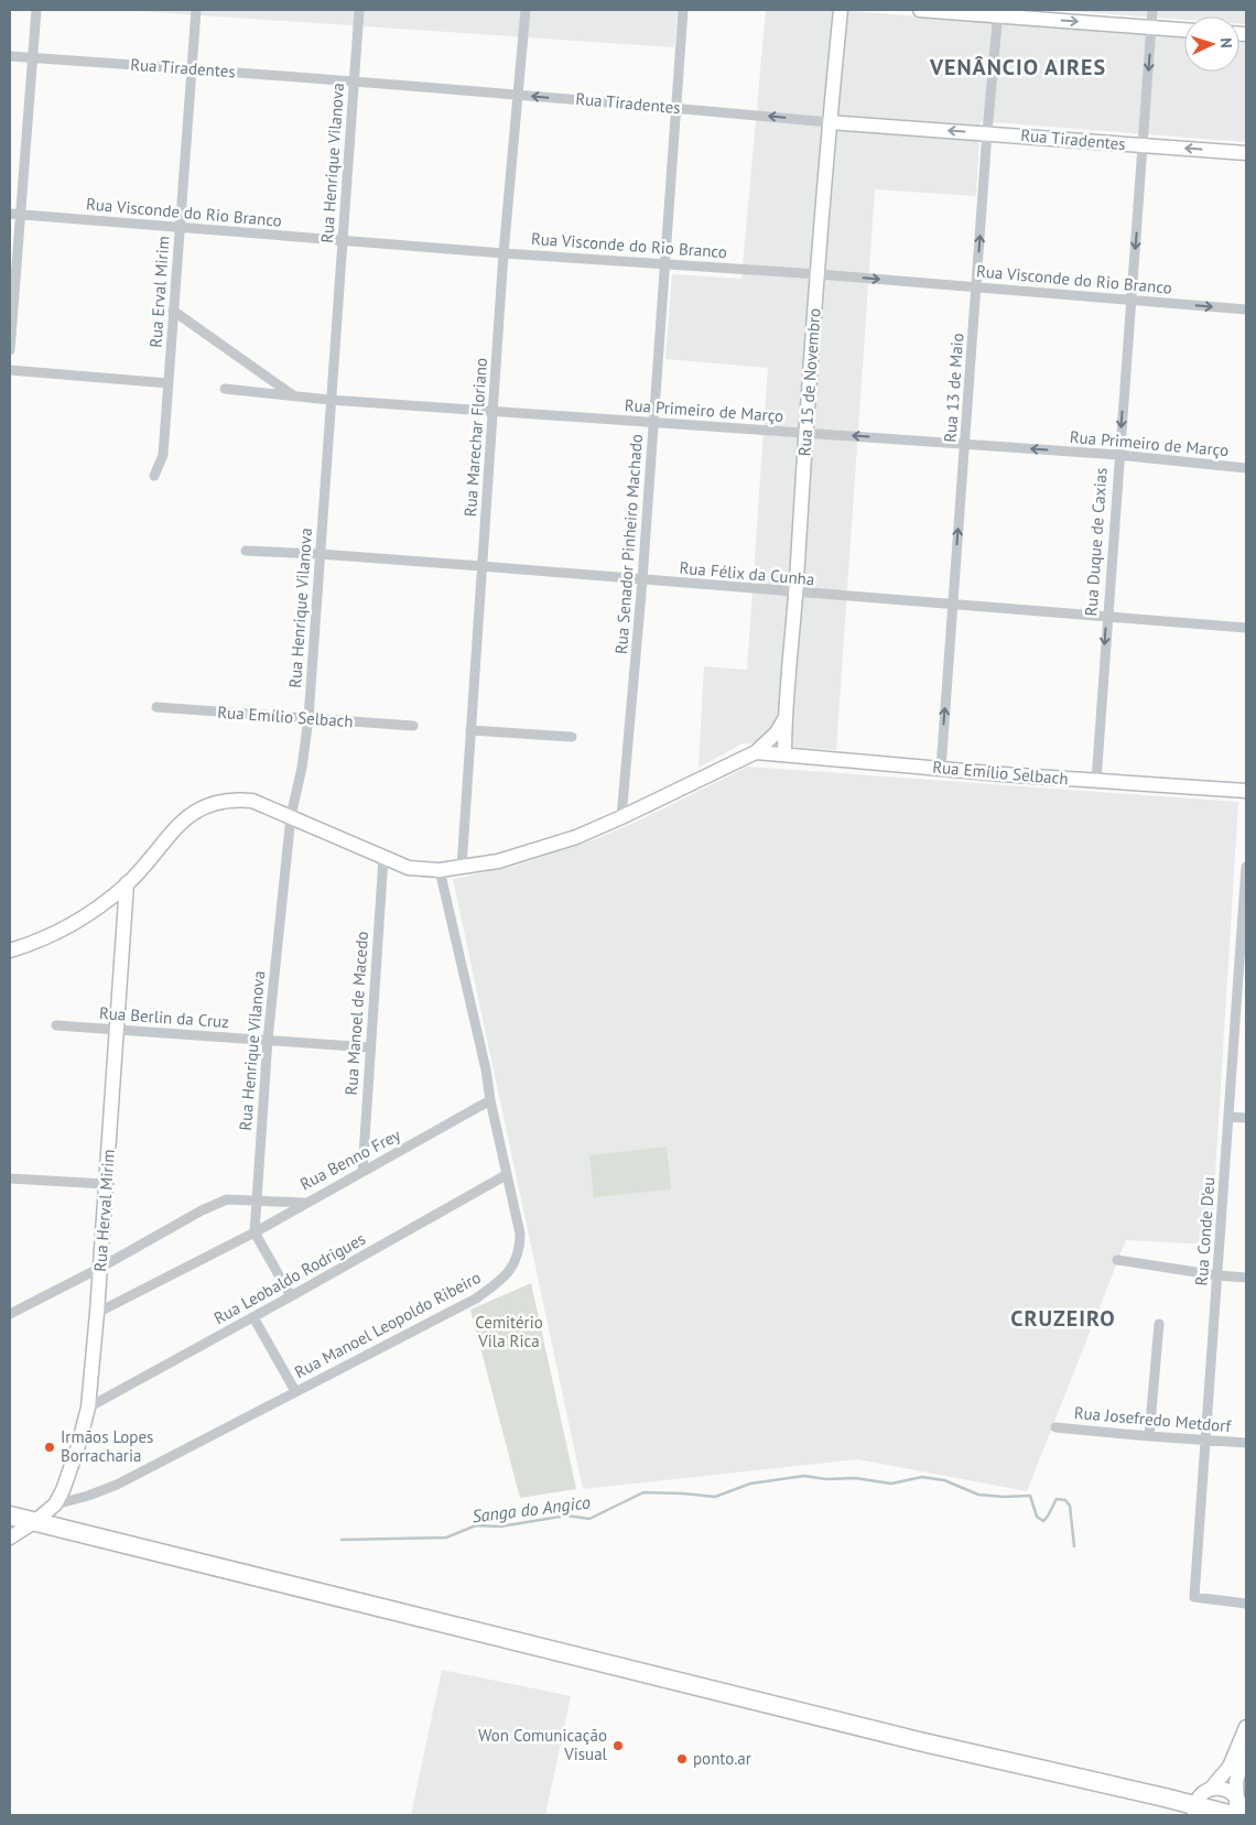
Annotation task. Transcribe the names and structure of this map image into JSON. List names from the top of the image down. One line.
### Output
{"streets":{"main road":["Rua Tiradentes","Rua 15 de Novembro","Rua Emílio Selbach","Rua Herval Mirim"],"street":["Rua Henrique Vilanova","Rua Visconde do Rio Branco","Rua Erval Mirim","Rua 13 de Maio","Rua Primeiro de Março","Rua Marechar Floriano","Rua Duque de Caxias","Rua Senador Pinheiro Machado","Rua Félix da Cunha","Rua Manoel de Macedo","Rua Berlin da Cruz","Rua Benno Frey","Rua Conde D'eu","Rua Leobaldo Rodrigues","Rua Manoel Leopoldo Ribeiro","Rua Josefredo Metdorf"]},"crossings":[["Rua Tiradentes","Rua Henrique Vilanova"],["Rua Tiradentes","Rua Erval Mirim"],["Rua Tiradentes","Rua 15 de Novembro"],["Rua Tiradentes","Rua 13 de Maio"],["Rua Tiradentes","Rua Marechar Floriano"],["Rua Tiradentes","Rua Duque de Caxias"],["Rua Tiradentes","Rua Senador Pinheiro Machado"],["Rua Henrique Vilanova","Rua Visconde do Rio Branco"],["Rua Henrique Vilanova","Rua Primeiro de Março"],["Rua Henrique Vilanova","Rua Félix da Cunha"],["Rua Henrique Vilanova","Rua Emílio Selbach"],["Rua Henrique Vilanova","Rua Berlin da Cruz"],["Rua Henrique Vilanova","Rua Benno Frey"],["Rua Visconde do Rio Branco","Rua Erval Mirim"],["Rua Visconde do Rio Branco","Rua 15 de Novembro"],["Rua Visconde do Rio Branco","Rua 13 de Maio"],["Rua Visconde do Rio Branco","Rua Marechar Floriano"],["Rua Visconde do Rio Branco","Rua Duque de Caxias"],["Rua Visconde do Rio Branco","Rua Senador Pinheiro Machado"],["Rua 15 de Novembro","Rua Primeiro de Março"],["Rua 15 de Novembro","Rua Félix da Cunha"],["Rua 15 de Novembro","Rua Emílio Selbach"],["Rua 13 de Maio","Rua Primeiro de Março"],["Rua 13 de Maio","Rua Félix da Cunha"],["Rua 13 de Maio","Rua Emílio Selbach"],["Rua Primeiro de Março","Rua Marechar Floriano"],["Rua Primeiro de Março","Rua Duque de Caxias"],["Rua Primeiro de Março","Rua Senador Pinheiro Machado"],["Rua Marechar Floriano","Rua Félix da Cunha"],["Rua Duque de Caxias","Rua Félix da Cunha"],["Rua Duque de Caxias","Rua Emílio Selbach"],["Rua Senador Pinheiro Machado","Rua Félix da Cunha"],["Rua Manoel de Macedo","Rua Berlin da Cruz"],["Rua Manoel de Macedo","Rua Benno Frey"],["Rua Berlin da Cruz","Rua Herval Mirim"],["Rua Benno Frey","Rua Herval Mirim"],["Rua Benno Frey","Rua Manoel Leopoldo Ribeiro"],["Rua Herval Mirim","Rua Leobaldo Rodrigues"],["Rua Herval Mirim","Rua Manoel Leopoldo Ribeiro"],["Rua Conde D'eu","Rua Josefredo Metdorf"],["Rua Leobaldo Rodrigues","Rua Manoel Leopoldo Ribeiro"]],"one_way":["Rua Tiradentes","Rua 13 de Maio","Rua Duque de Caxias"],"districts":["VENÂNCIO AIRES","CRUZEIRO"],"water":["Sanga do Angico"],"parks":["Cemitério Vila Rica"],"places":["Irmãos Lopes Borracharia","Won Comunicação Visual","ponto.ar"],"north":"right"}
